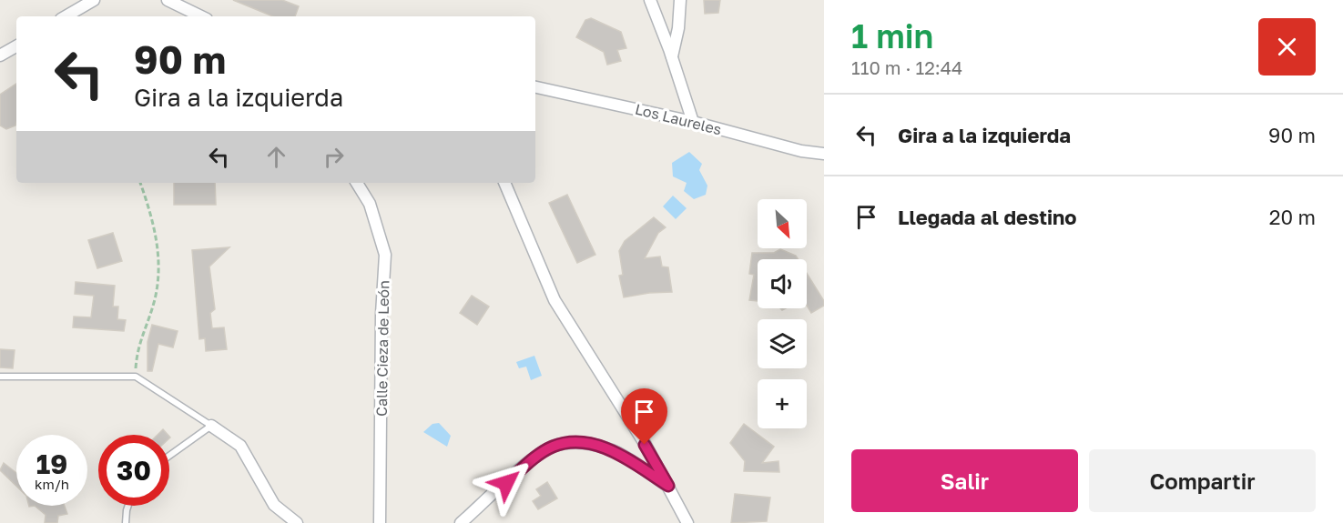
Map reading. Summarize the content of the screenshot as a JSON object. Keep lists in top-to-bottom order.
{
  "streets": {
    "street": ["Los Laureles", "Calle Cieza de León"]
  },
  "north": "bottom right",
  "page": {
    "heading": ["1 min", "110 m · 12:44"],
    "turn": ["90 m", "Gira a la izquierda"],
    "list": [
      {
        "name": "Gira a la izquierda",
        "value": "90 m"
      },
      {
        "name": "Llegada al destino",
        "value": "20 m"
      }
    ],
    "map_buttons": "+",
    "speed": "19 km/h",
    "limit": "30",
    "buttons": ["Salir", "Compartir"]
  }
}
